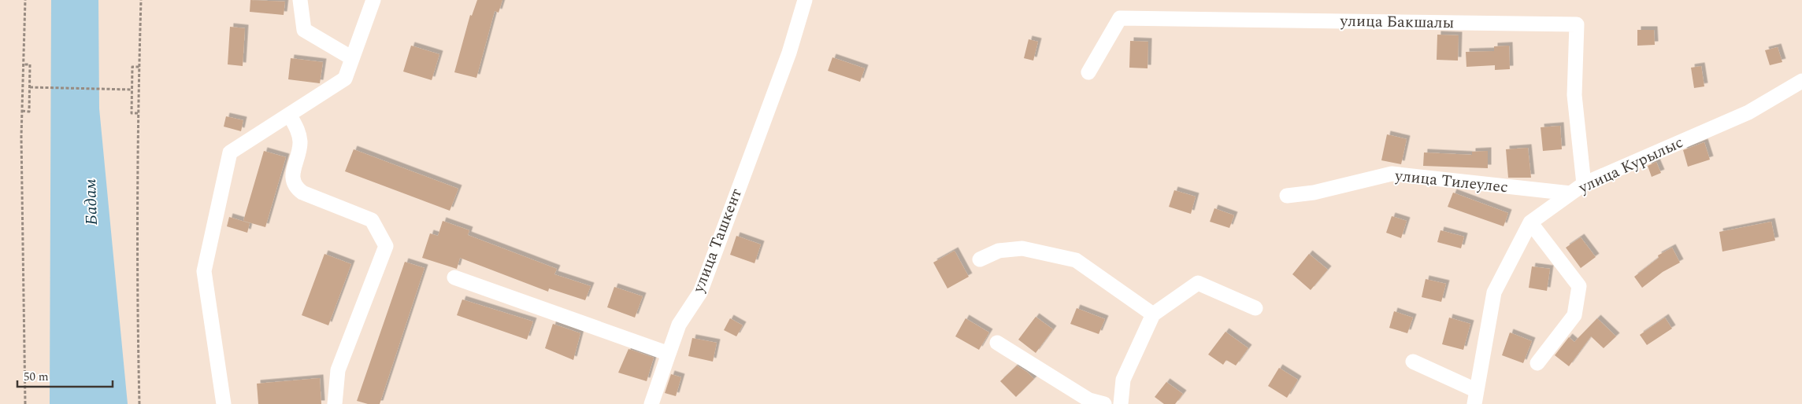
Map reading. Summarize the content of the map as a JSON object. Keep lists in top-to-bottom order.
{
  "streets": {
    "street": [
      "улица Бакшалы",
      "улица Курылыс",
      "улица Тилеулес",
      "улица Ташкент"
    ]
  },
  "crossings": [
    ["улица Бакшалы", "улица Курылыс"],
    ["улица Курылыс", "улица Тилеулес"]
  ],
  "water": ["Бадам"],
  "scale_bar": "50 m"
}
